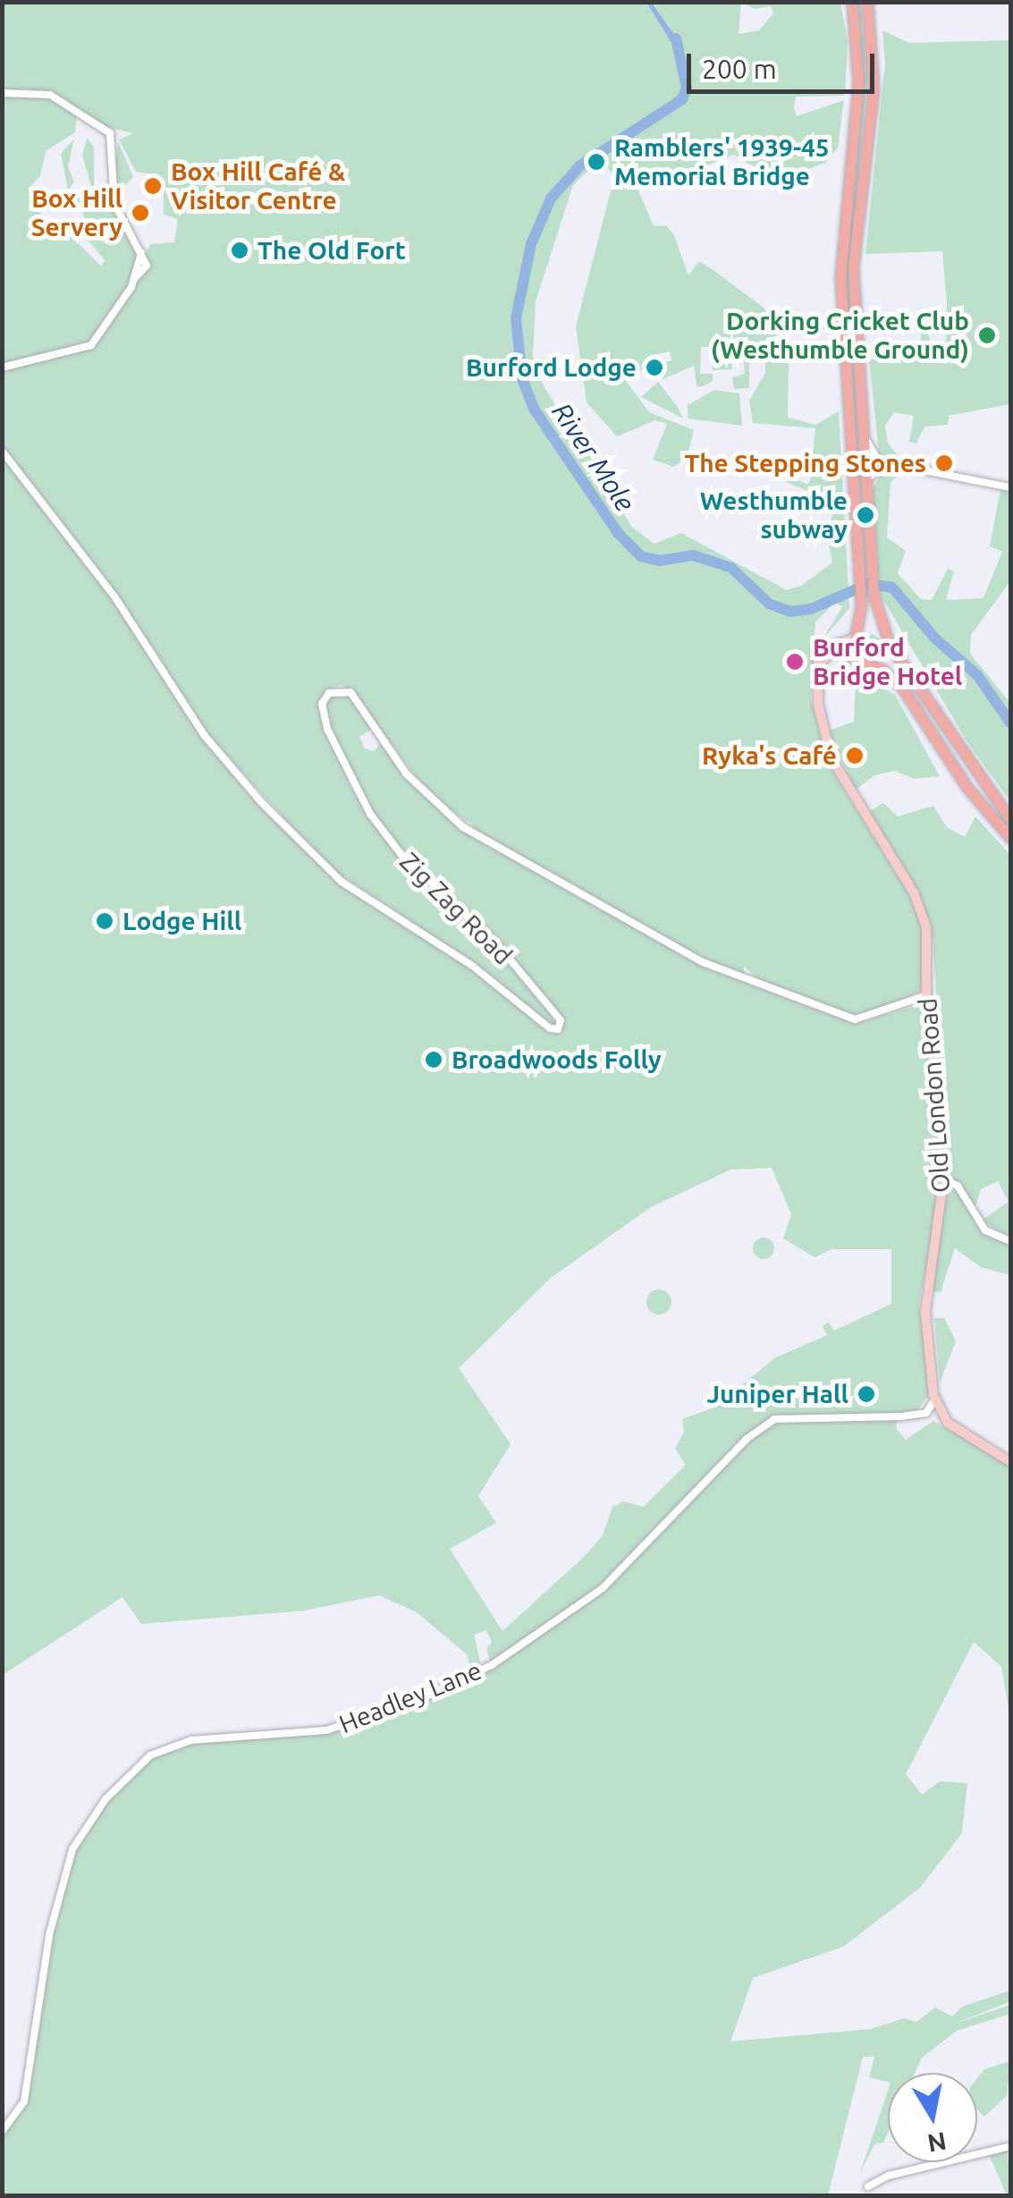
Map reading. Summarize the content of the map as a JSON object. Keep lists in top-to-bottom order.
{
  "streets": {
    "main road": ["Old London Road"],
    "street": ["Zig Zag Road", "Headley Lane"]
  },
  "crossings": [
    ["Zig Zag Road", "Old London Road"],
    ["Old London Road", "Headley Lane"]
  ],
  "water": ["River Mole"],
  "places": [
    "Ramblers' 1939-45 Memorial Bridge",
    "Box Hill Café & Visitor Centre",
    "Box Hill Servery",
    "The Old Fort",
    "Dorking Cricket Club (Westhumble Ground)",
    "Burford Lodge",
    "The Stepping Stones",
    "Westhumble subway",
    "Burford Bridge Hotel",
    "Ryka's Café",
    "Lodge Hill",
    "Broadwoods Folly",
    "Juniper Hall"
  ],
  "scale_bar": "200 m",
  "north": "bottom"
}
